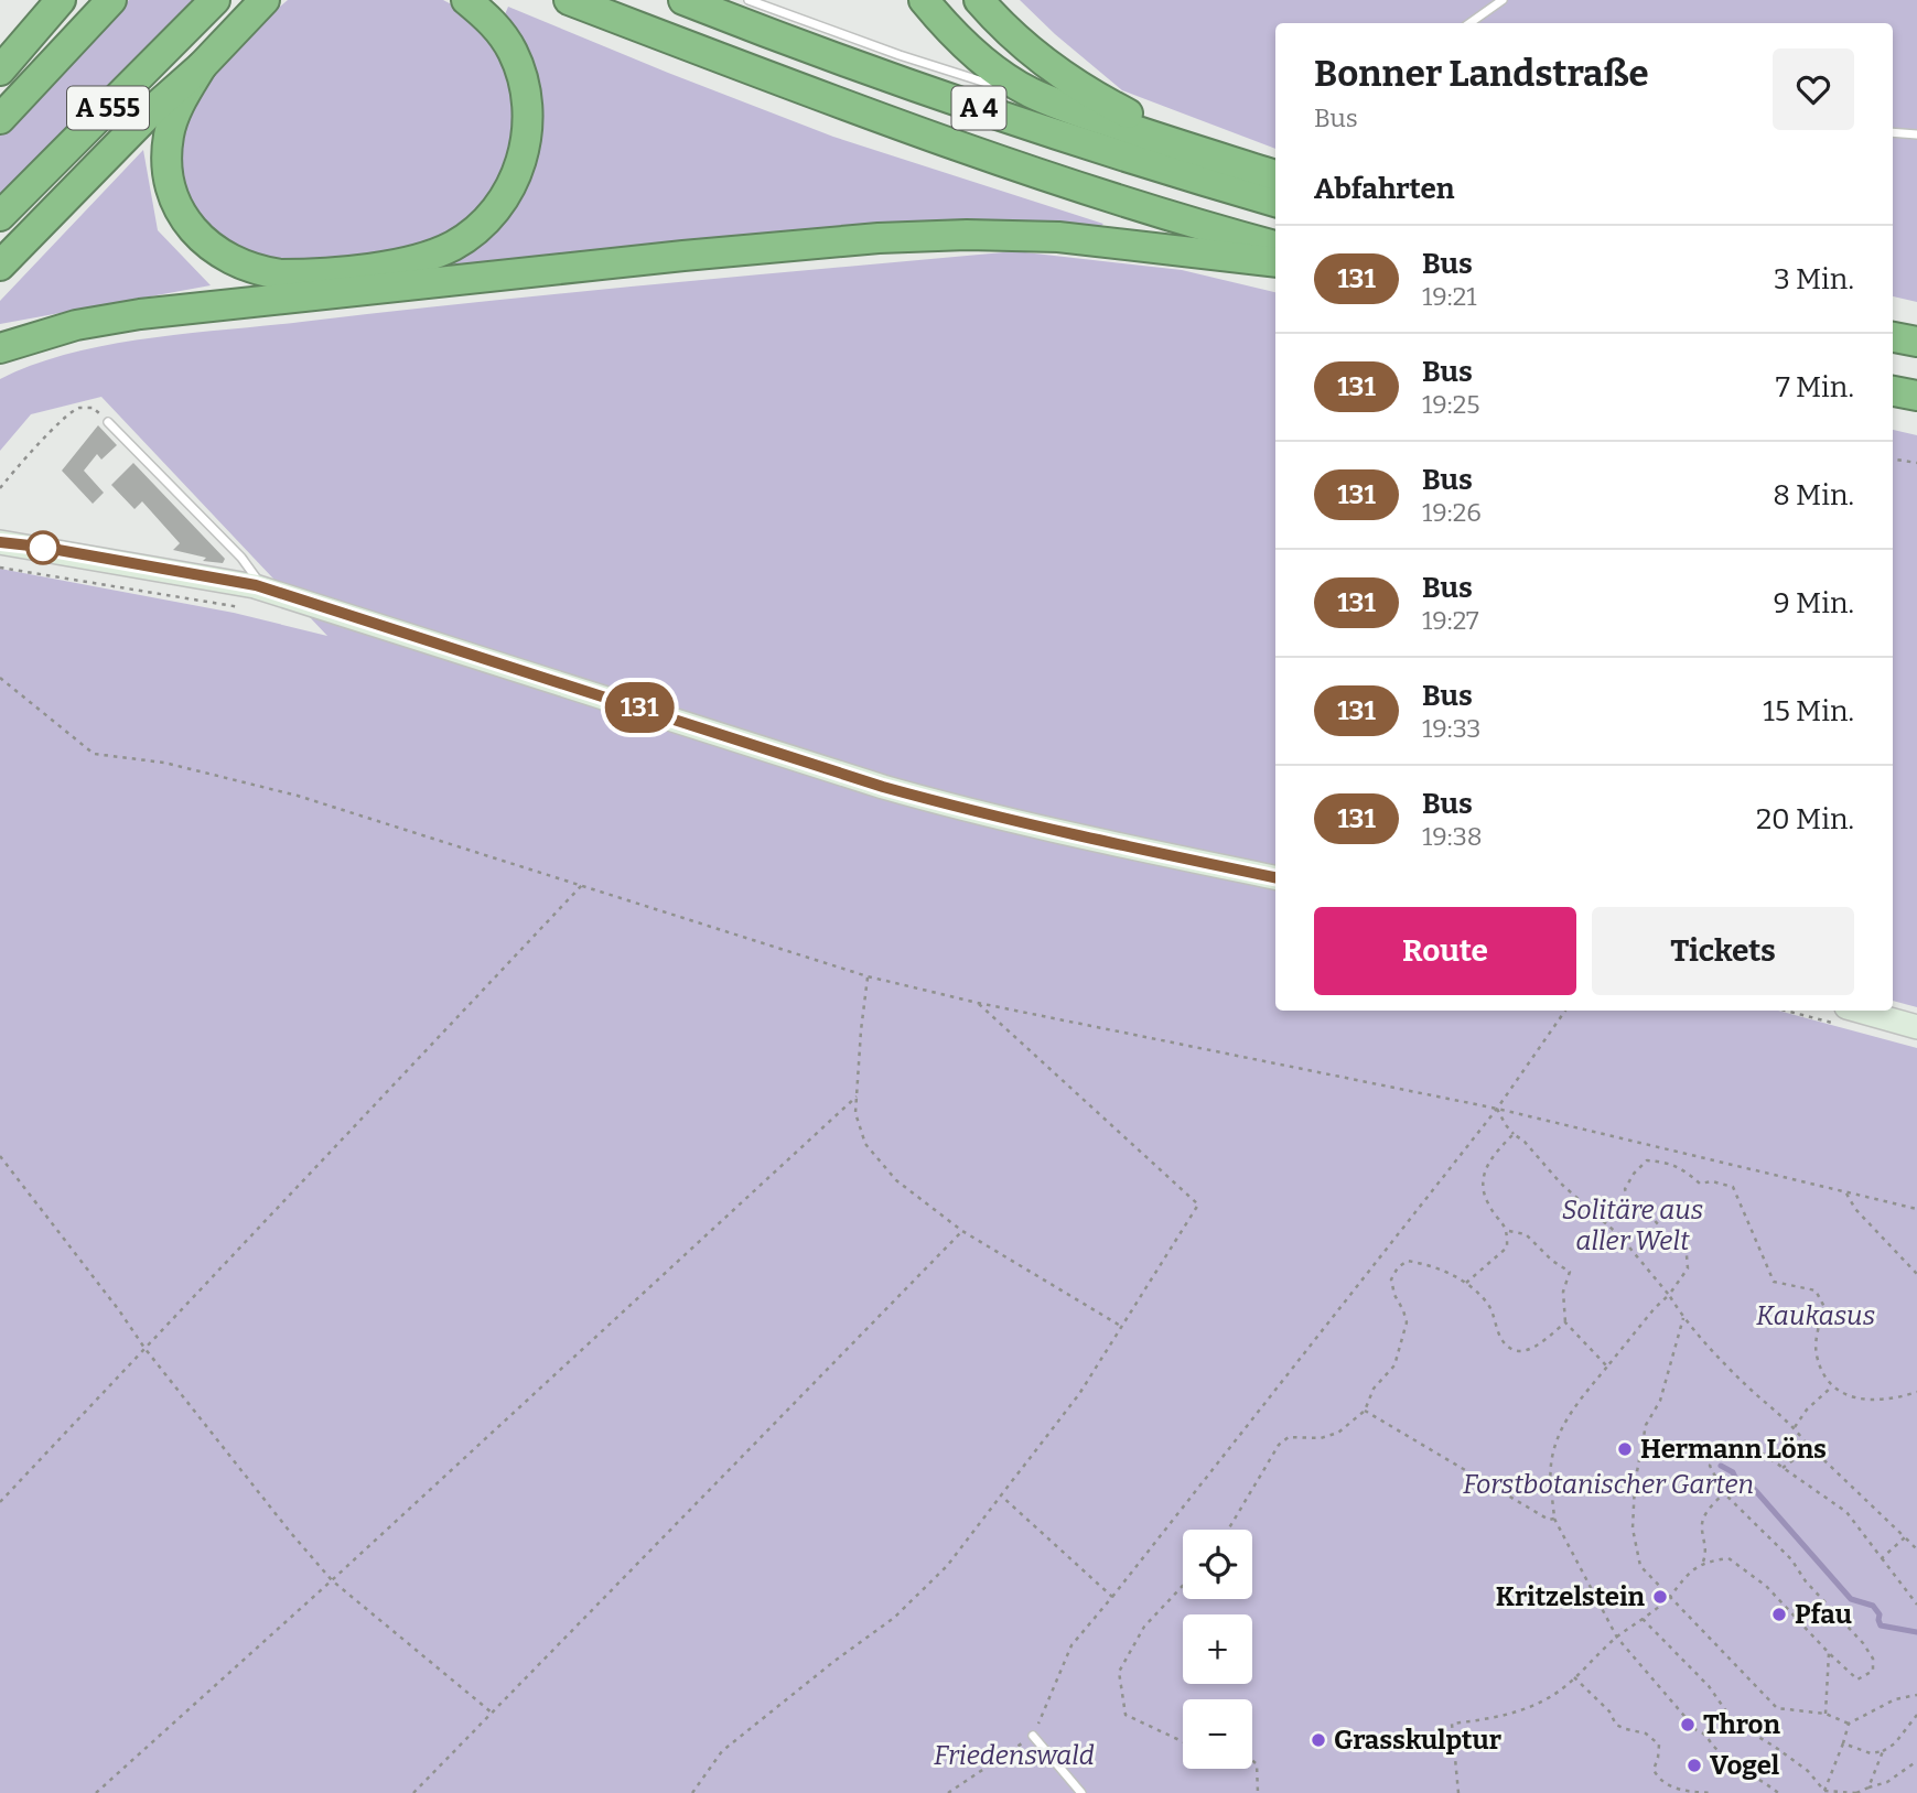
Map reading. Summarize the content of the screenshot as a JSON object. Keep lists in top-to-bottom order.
{
  "streets": {
    "highway": ["A 555", "A 4"]
  },
  "parks": [
    "Solitäre aus aller Welt",
    "Kaukasus",
    "Forstbotanischer Garten",
    "Friedenswald"
  ],
  "places": [
    "Hermann Löns",
    "Kritzelstein",
    "Pfau",
    "Thron",
    "Grasskulptur",
    "Vogel"
  ],
  "lines": ["bus line 131"],
  "page": {
    "on_map": "131",
    "heading": [
      ["Bonner Landstraße", "Bus"],
      "Abfahrten"
    ],
    "list": [
      {
        "mark": "131",
        "name": "Bus",
        "note": "19:21",
        "value": "3 Min."
      },
      {
        "mark": "131",
        "name": "Bus",
        "note": "19:25",
        "value": "7 Min."
      },
      {
        "mark": "131",
        "name": "Bus",
        "note": "19:26",
        "value": "8 Min."
      },
      {
        "mark": "131",
        "name": "Bus",
        "note": "19:27",
        "value": "9 Min."
      },
      {
        "mark": "131",
        "name": "Bus",
        "note": "19:33",
        "value": "15 Min."
      },
      {
        "mark": "131",
        "name": "Bus",
        "note": "19:38",
        "value": "20 Min."
      }
    ],
    "buttons": ["Route", "Tickets"],
    "map_buttons": ["+", "−"]
  }
}
